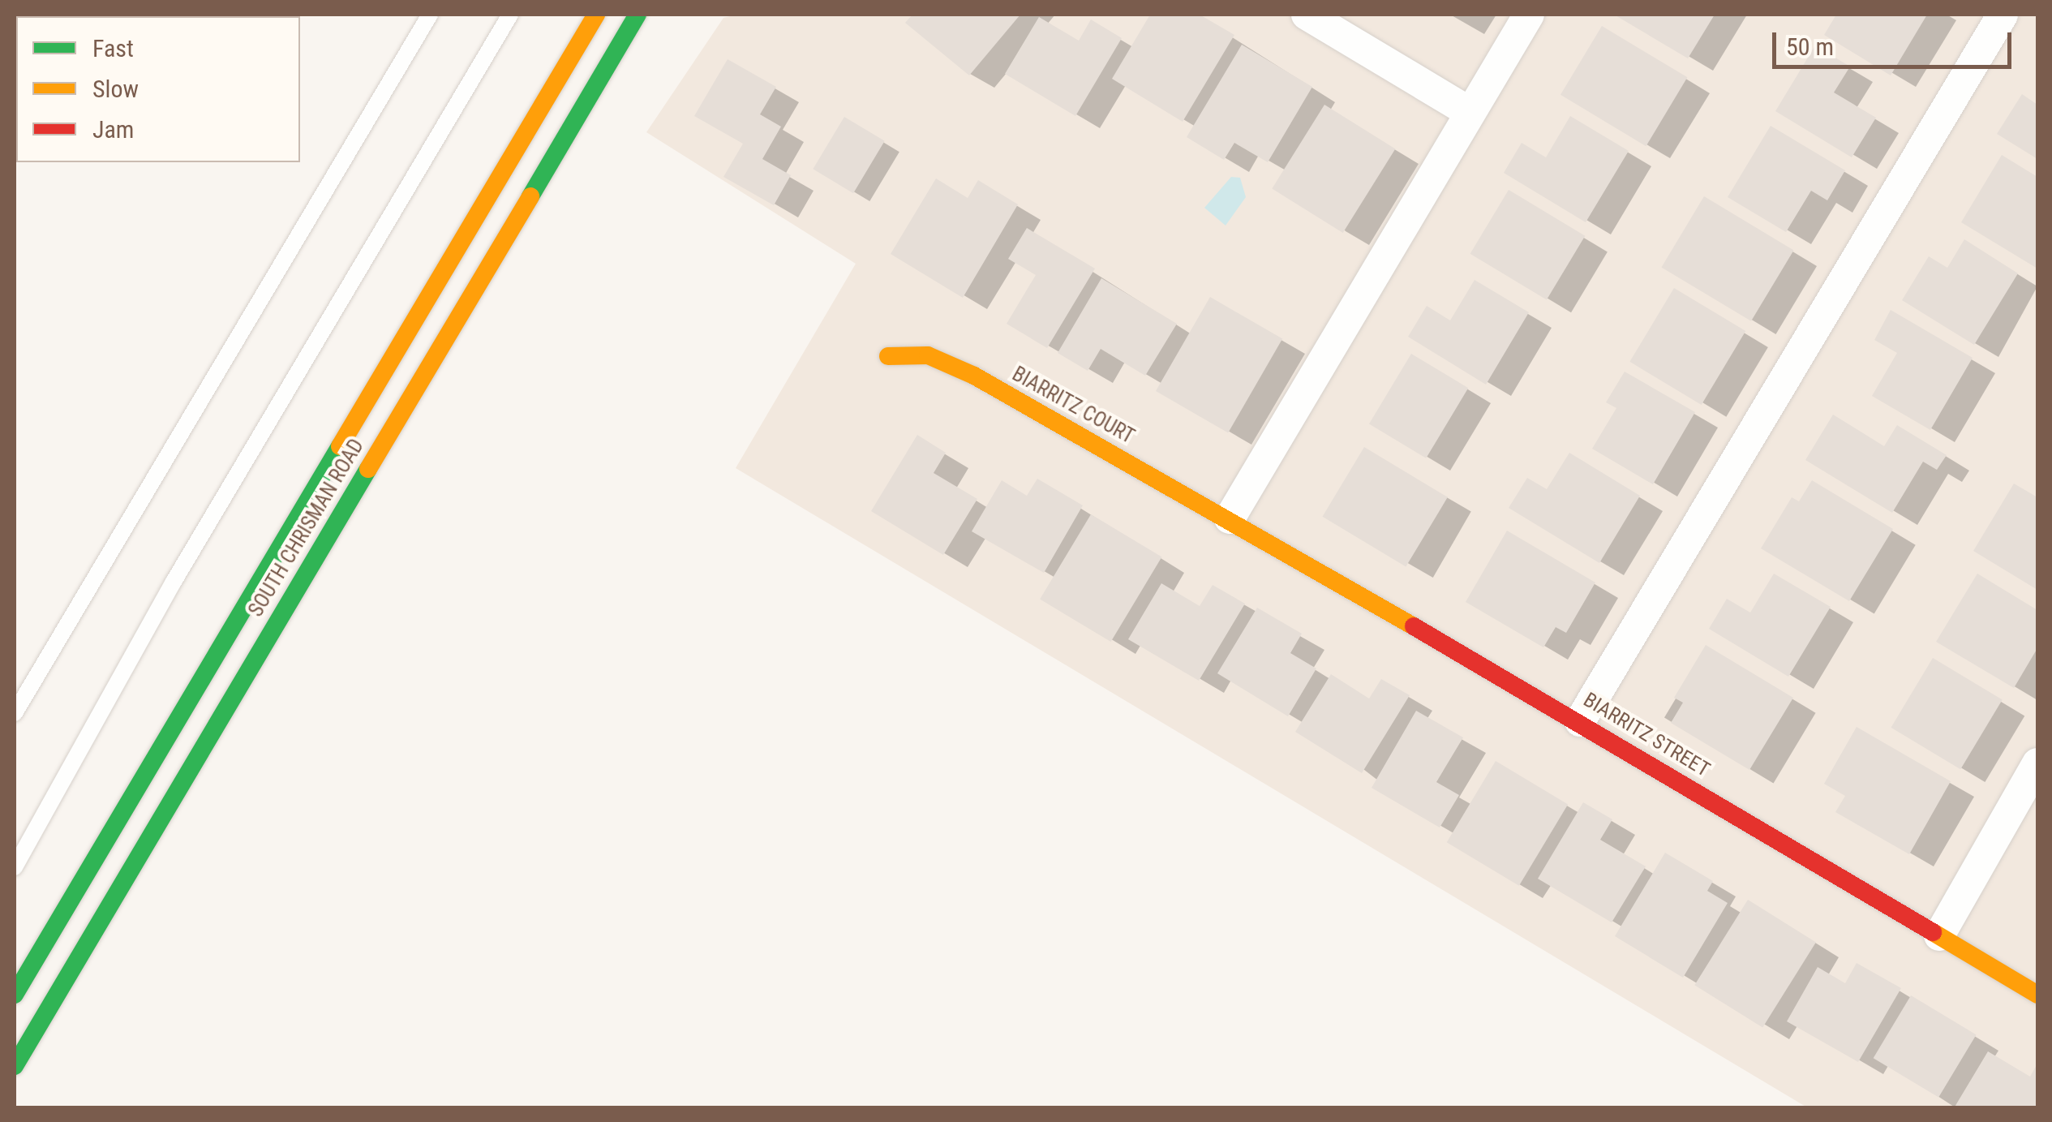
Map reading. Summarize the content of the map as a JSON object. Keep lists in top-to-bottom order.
{
  "streets": {
    "street": ["BIARRITZ COURT", "SOUTH CHRISMAN ROAD", "BIARRITZ STREET"]
  },
  "crossings": [
    ["BIARRITZ COURT", "BIARRITZ STREET"]
  ],
  "legend": ["Fast", "Slow", "Jam"],
  "scale_bar": "50 m"
}
